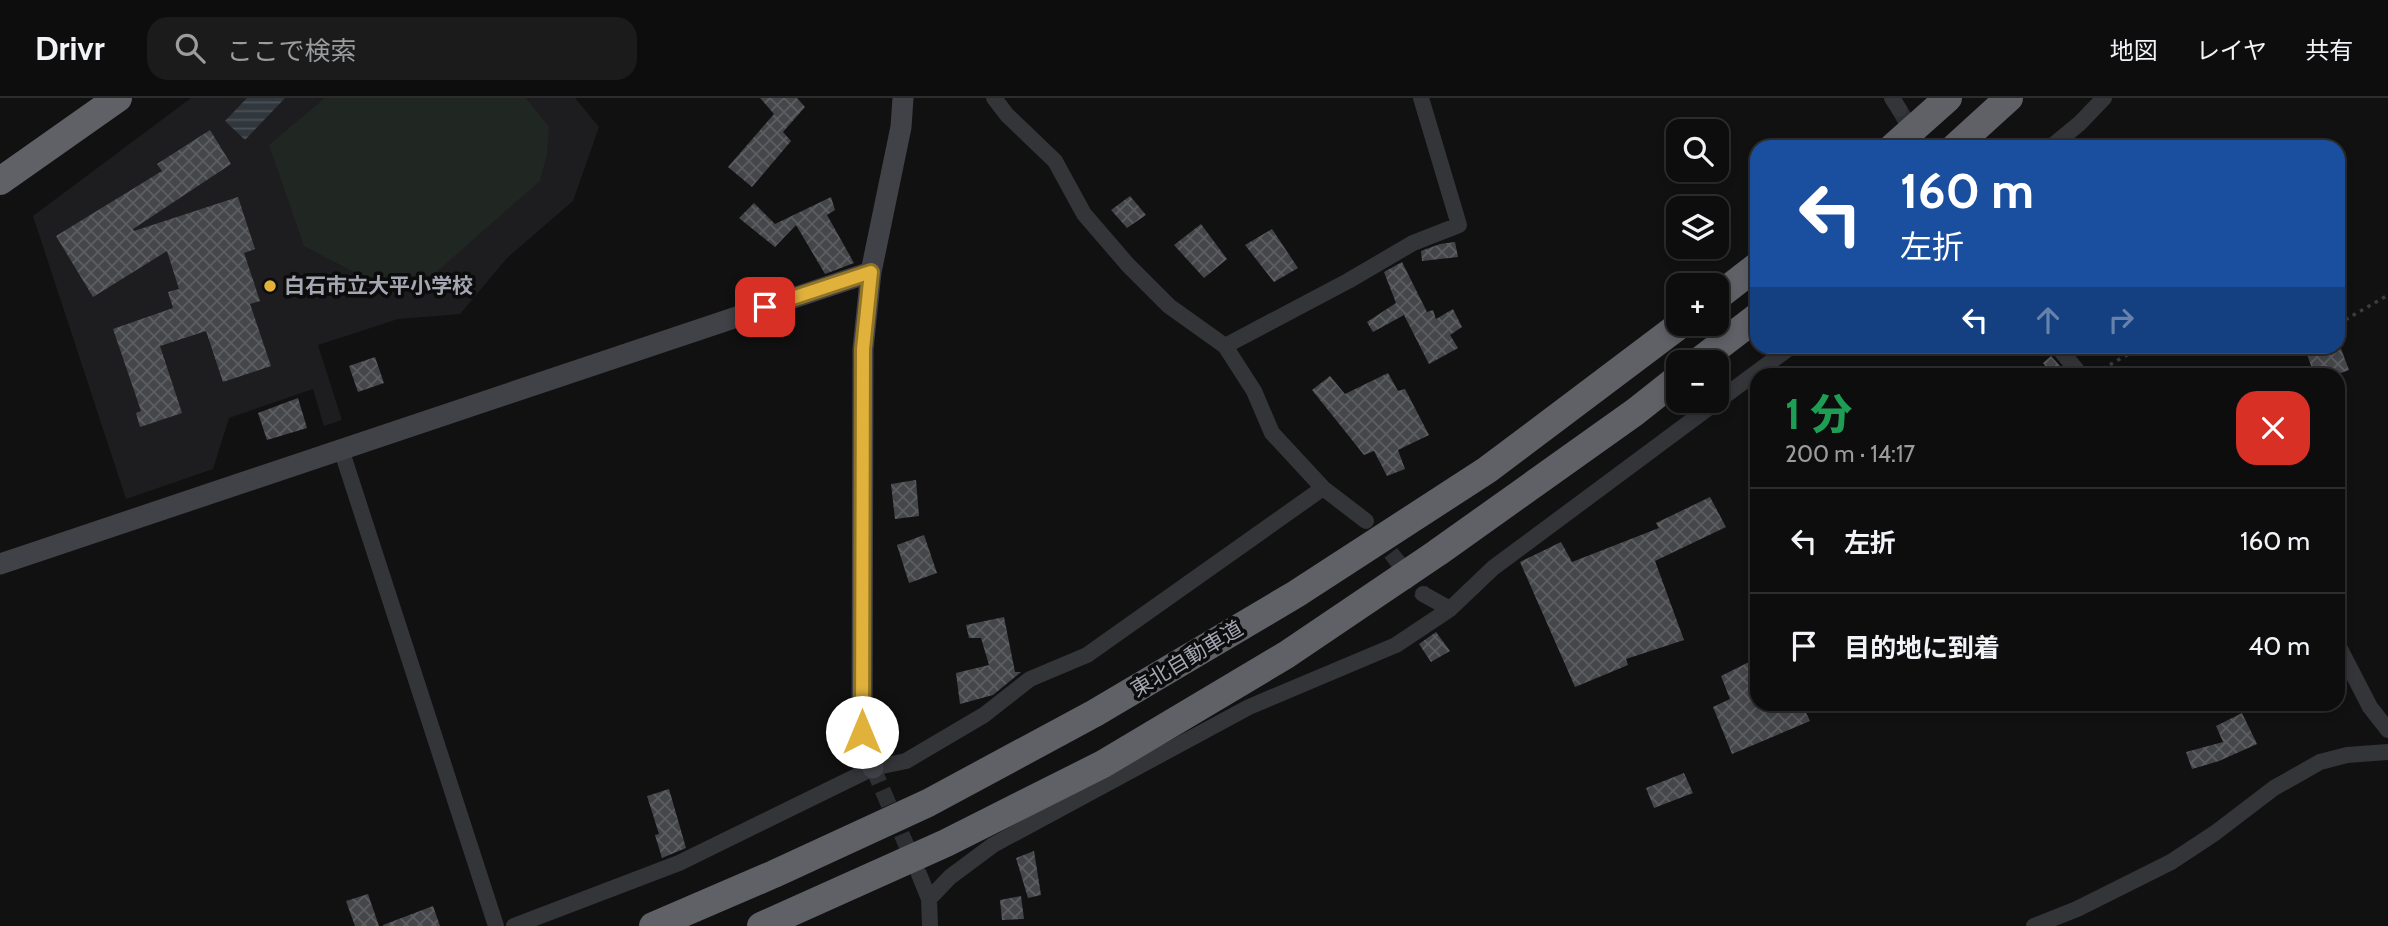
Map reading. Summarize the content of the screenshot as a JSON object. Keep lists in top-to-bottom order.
{
  "streets": {
    "highway": ["東北自動車道"]
  },
  "places": ["白石市立大平小学校"],
  "page": {
    "header": "Drivr",
    "search": "ここで検索",
    "nav": ["地図", "レイヤ", "共有"],
    "map_buttons": ["+", "−"],
    "turn": ["160 m", "左折"],
    "heading": ["1 分", "200 m · 14:17"],
    "list": [
      {
        "name": "左折",
        "value": "160 m"
      },
      {
        "name": "目的地に到着",
        "value": "40 m"
      }
    ]
  }
}
